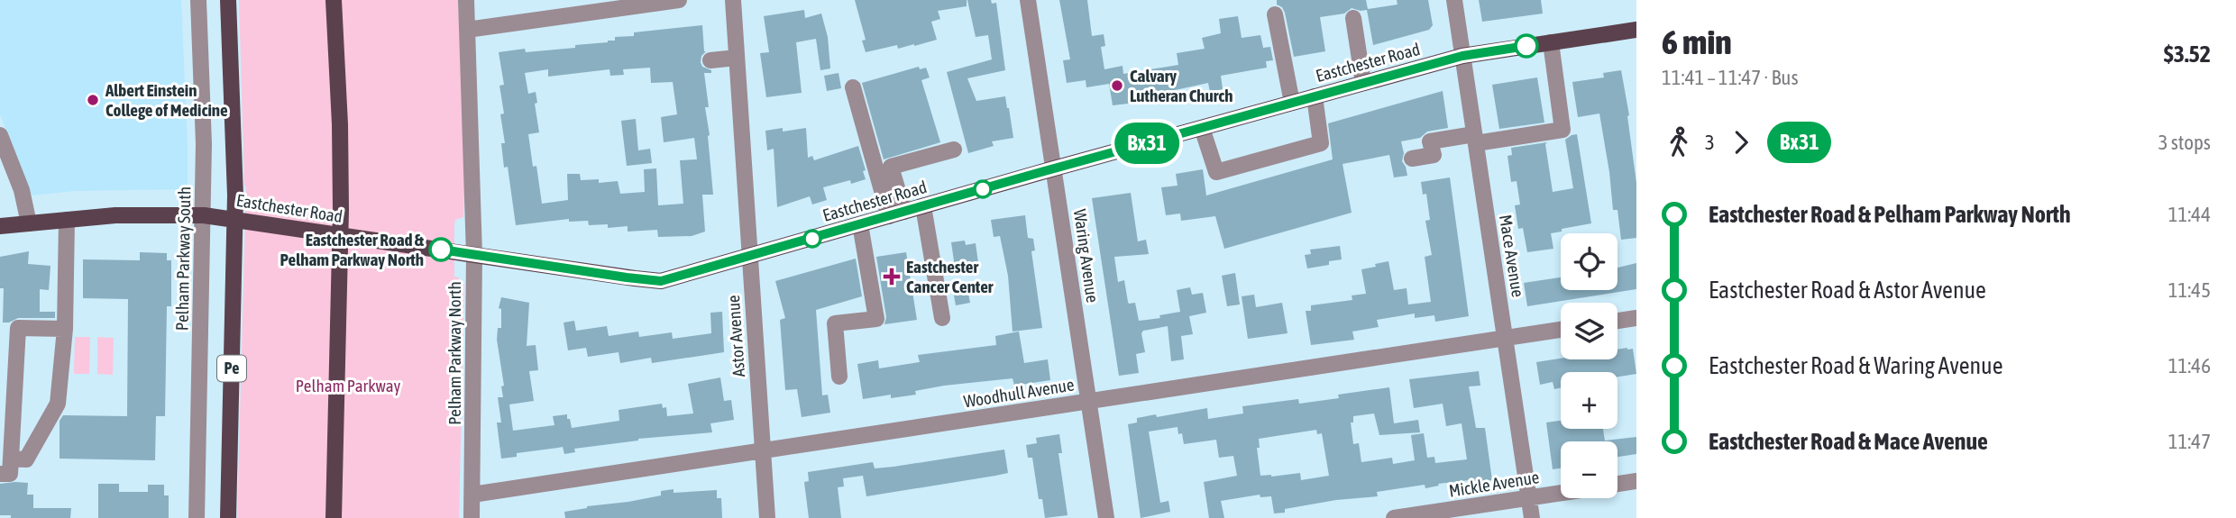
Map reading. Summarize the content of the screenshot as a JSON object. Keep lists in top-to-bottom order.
{
  "streets": {
    "main road": ["Eastchester Road", "Pe"],
    "street": [
      "Waring Avenue",
      "Mace Avenue",
      "Pelham Parkway South",
      "Astor Avenue",
      "Pelham Parkway North",
      "Woodhull Avenue",
      "Mickle Avenue"
    ]
  },
  "crossings": [
    ["Eastchester Road", "Waring Avenue"],
    ["Eastchester Road", "Mace Avenue"],
    ["Eastchester Road", "Pelham Parkway South"],
    ["Eastchester Road", "Astor Avenue"],
    ["Eastchester Road", "Pelham Parkway North"],
    ["Eastchester Road", "Pe"],
    ["Waring Avenue", "Woodhull Avenue"],
    ["Mace Avenue", "Woodhull Avenue"],
    ["Mace Avenue", "Mickle Avenue"],
    ["Astor Avenue", "Woodhull Avenue"],
    ["Pelham Parkway North", "Woodhull Avenue"]
  ],
  "parks": ["Pelham Parkway"],
  "places": {
    "other": ["Calvary Lutheran Church", "Albert Einstein College of Medicine", "Eastchester Road & Pelham Parkway North"],
    "health": ["Eastchester Cancer Center"]
  },
  "lines": ["bus line Bx31"],
  "page": {
    "on_map": "Bx31",
    "heading": ["6 min", "11:41 – 11:47 · Bus", "$3.52"],
    "legs": ["3", "Bx31", "3 stops"],
    "list": [
      {
        "name": "Eastchester Road & Pelham Parkway North",
        "value": "11:44"
      },
      {
        "name": "Eastchester Road & Astor Avenue",
        "value": "11:45"
      },
      {
        "name": "Eastchester Road & Waring Avenue",
        "value": "11:46"
      },
      {
        "name": "Eastchester Road & Mace Avenue",
        "value": "11:47"
      }
    ],
    "map_buttons": ["+", "−"]
  }
}
